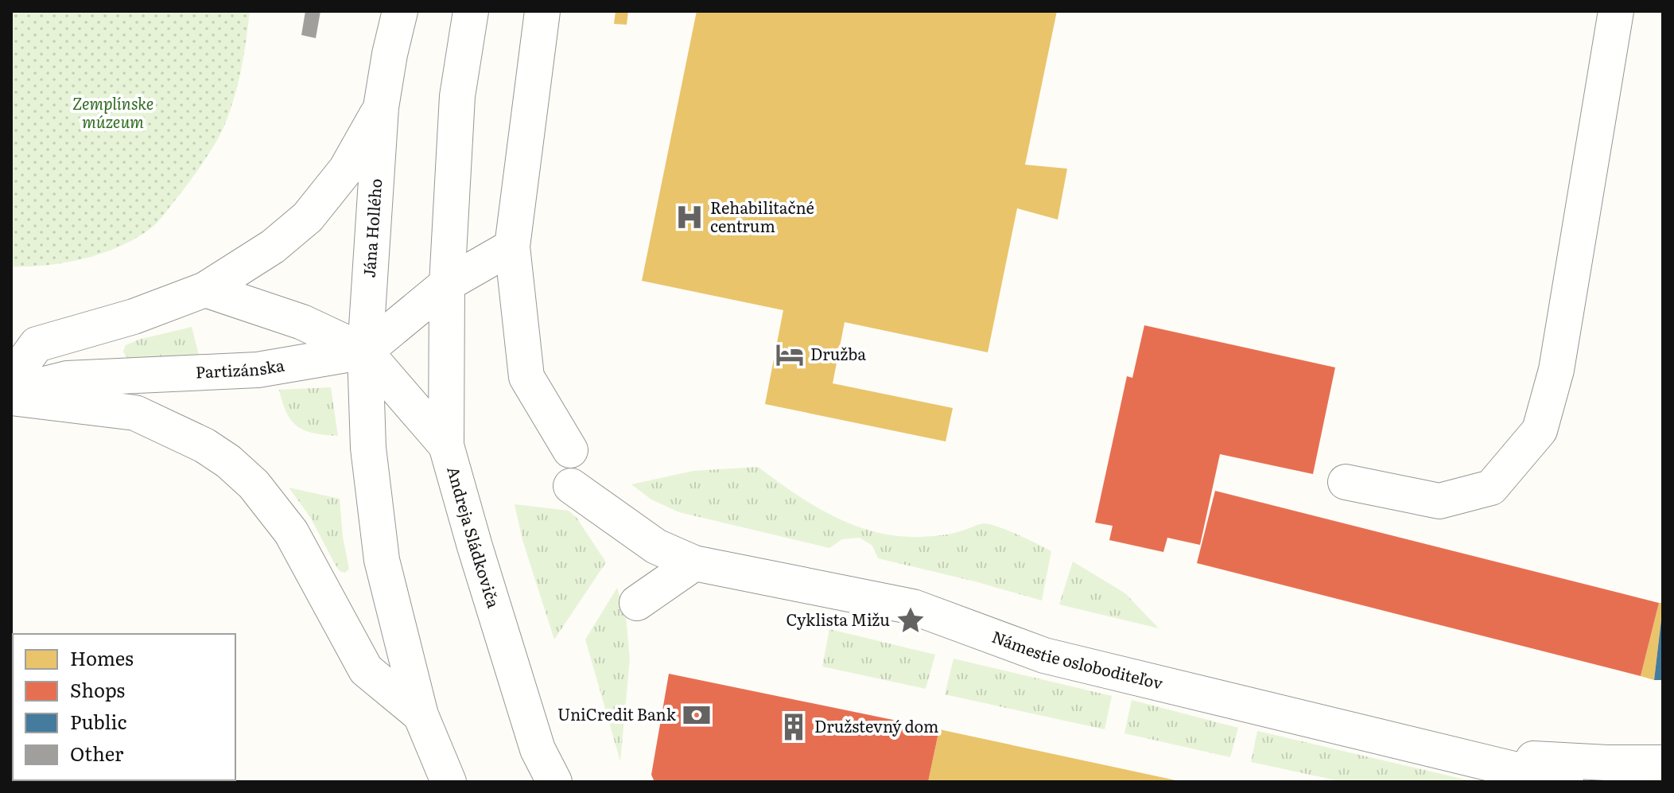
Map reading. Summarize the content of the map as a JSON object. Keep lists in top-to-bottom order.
{
  "streets": {
    "street": [
      "Jána Hollého",
      "Partizánska",
      "Andreja Sládkoviča",
      "Námestie osloboditeľov"
    ]
  },
  "crossings": [
    ["Jána Hollého", "Partizánska"],
    ["Partizánska", "Andreja Sládkoviča"]
  ],
  "parks": ["Zemplínske múzeum"],
  "places": {
    "hospital": ["Rehabilitačné centrum"],
    "hotel": ["Družba"],
    "place": ["Cyklista Mižu"],
    "bank": ["UniCredit Bank"],
    "building": ["Družstevný dom"]
  },
  "legend": [
    "Homes",
    "Shops",
    "Public",
    "Other"
  ]
}
